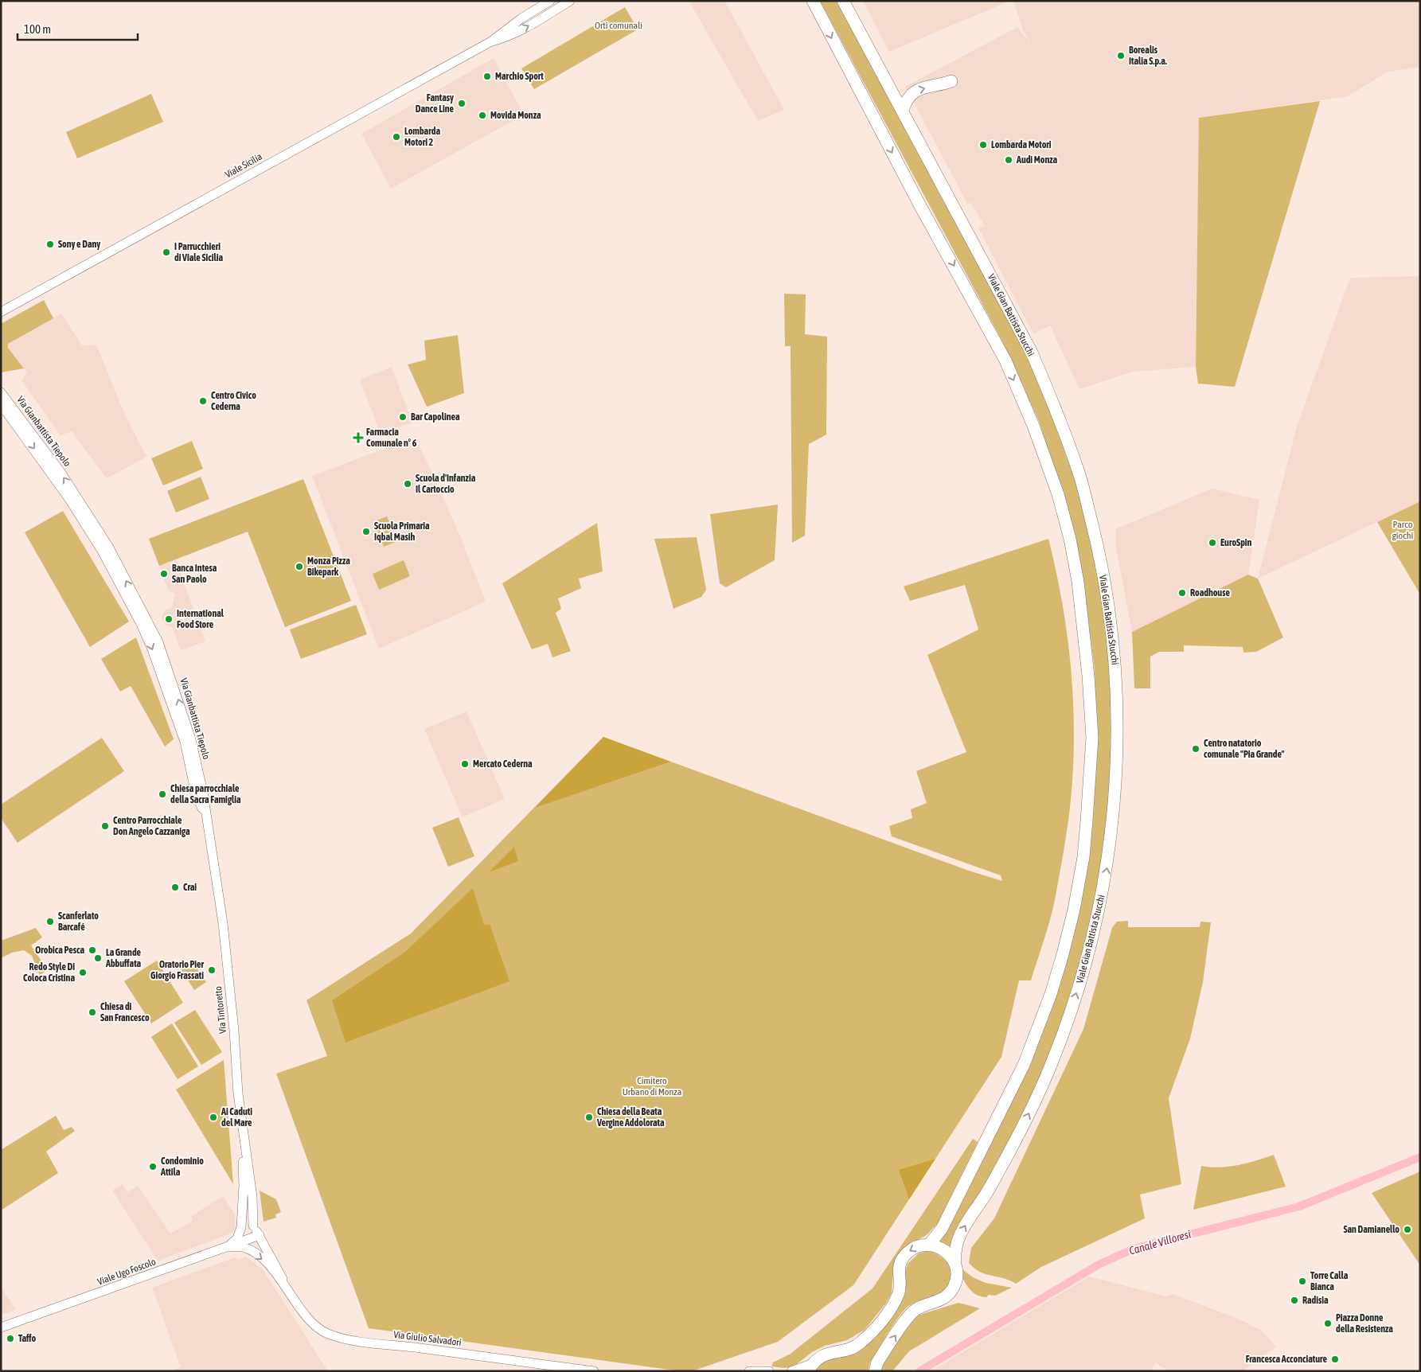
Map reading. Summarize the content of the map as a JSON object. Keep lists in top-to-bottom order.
{
  "streets": {
    "main road": ["Viale Gian Battista Stucchi"],
    "street": [
      "Viale Sicilia",
      "Via Gianbattista Tiepolo",
      "Via Tintoretto",
      "Viale Ugo Foscolo",
      "Via Giulio Salvadori"
    ]
  },
  "crossings": [
    ["Via Gianbattista Tiepolo", "Via Tintoretto"],
    ["Via Tintoretto", "Viale Ugo Foscolo"],
    ["Via Tintoretto", "Via Giulio Salvadori"],
    ["Viale Ugo Foscolo", "Via Giulio Salvadori"]
  ],
  "water": ["Canale Villoresi"],
  "parks": ["Orti comunali", "Parco giochi", "Cimitero Urbano di Monza"],
  "places": {
    "other": [
      "Borealis Italia S.p.a.",
      "Marchio Sport",
      "Fantasy Dance Line",
      "Movida Monza",
      "Lombarda Motori 2",
      "Lombarda Motori",
      "Audi Monza",
      "Sony e Dany",
      "I Parrucchieri di Viale Sicilia",
      "Centro Civico Cederna",
      "Bar Capolinea",
      "Scuola d'Infanzia Il Cartoccio",
      "Scuola Primaria Iqbal Masih",
      "EuroSpin",
      "Monza Pizza Bikepark",
      "Banca Intesa San Paolo",
      "Roadhouse",
      "International Food Store",
      "Centro natatorio comunale \"Pia Grande\"",
      "Mercato Cederna",
      "Chiesa parrocchiale della Sacra Famiglia",
      "Centro Parrocchiale Don Angelo Cazzaniga",
      "Crai",
      "Scanferlato Barcafé",
      "Orobica Pesca",
      "La Grande Abbuffata",
      "Oratorio Pier Giorgio Frassati",
      "Redo Style Di Coloca Cristina",
      "Chiesa di San Francesco",
      "Ai Caduti del Mare",
      "Chiesa della Beata Vergine Addolorata",
      "Condominio Attila",
      "San Damianello",
      "Torre Calla Bianca",
      "Radisia",
      "Piazza Donne della Resistenza",
      "Taffo",
      "Francesca Acconciature"
    ],
    "health": ["Farmacia Comunale n° 6"]
  },
  "scale_bar": "100 m"
}
